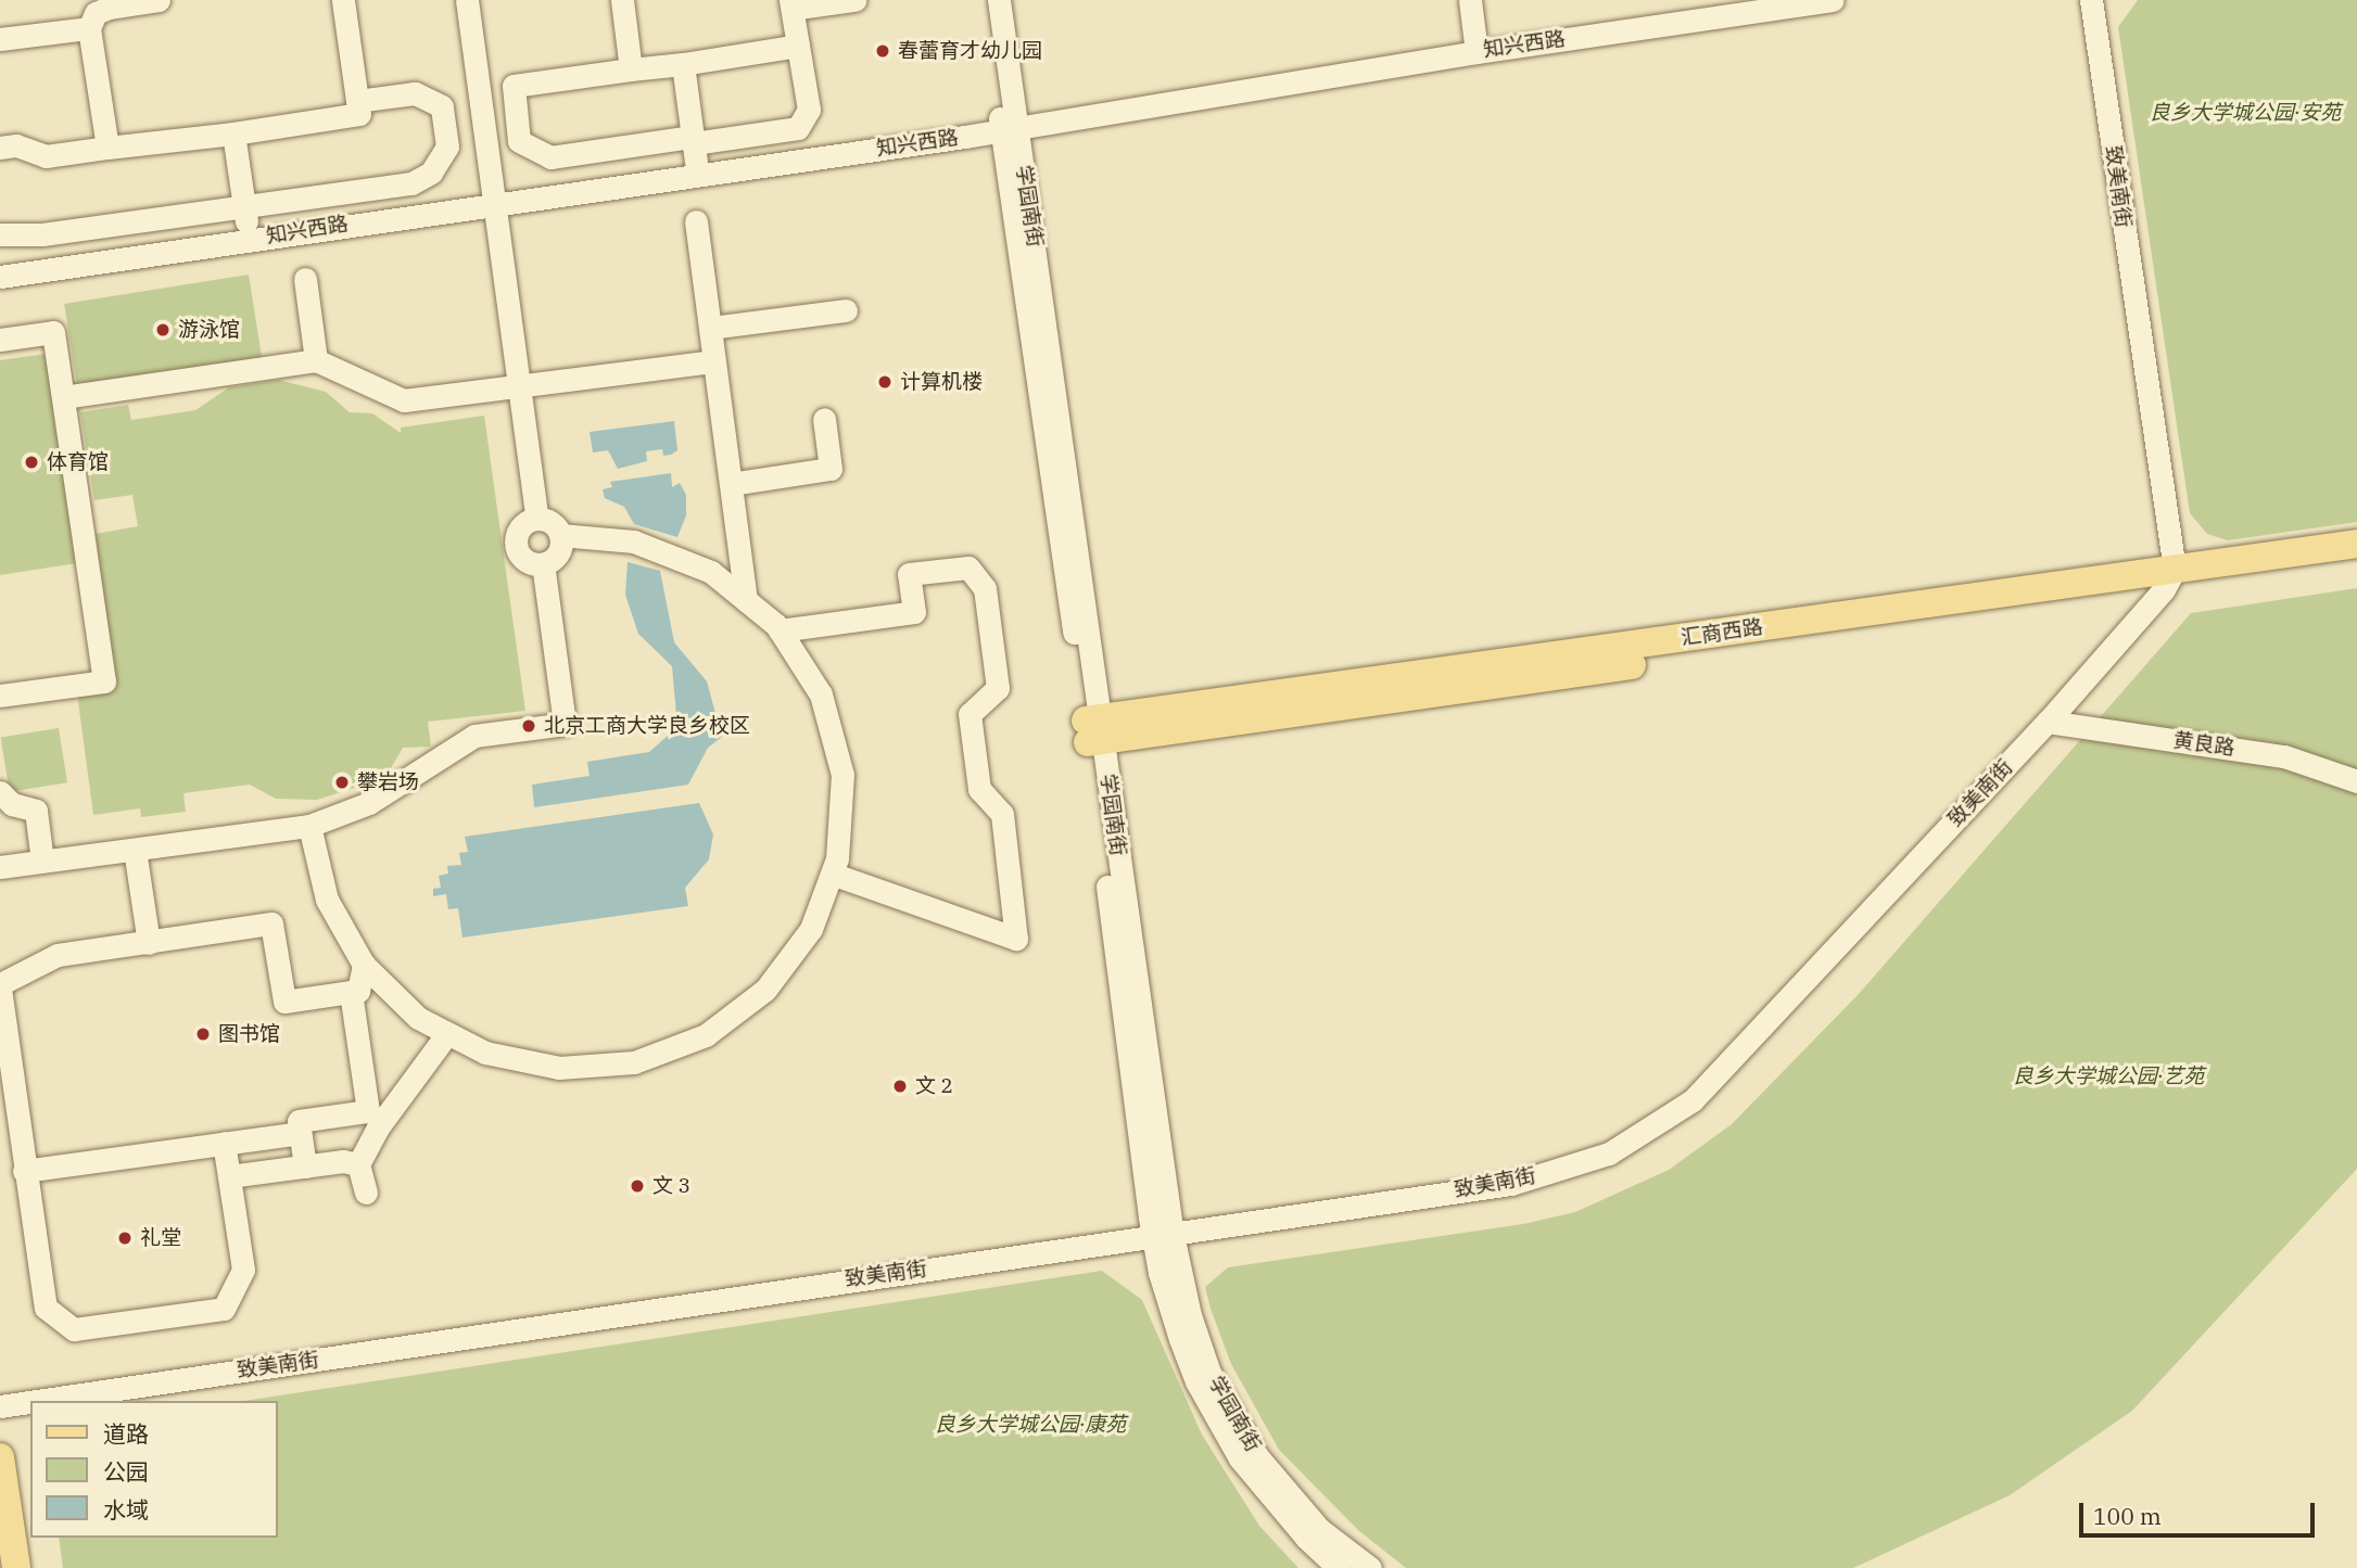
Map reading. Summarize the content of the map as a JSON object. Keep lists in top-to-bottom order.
{
  "streets": {
    "main road": ["汇商西路"],
    "street": [
      "知兴西路",
      "致美南街",
      "学园南街",
      "黄良路"
    ]
  },
  "crossings": [
    ["知兴西路", "学园南街"],
    ["致美南街", "学园南街"],
    ["致美南街", "汇商西路"],
    ["致美南街", "黄良路"],
    ["学园南街", "汇商西路"]
  ],
  "parks": ["良乡大学城公园·安苑", "良乡大学城公园·艺苑", "良乡大学城公园·康苑"],
  "places": [
    "春蕾育才幼儿园",
    "游泳馆",
    "计算机楼",
    "体育馆",
    "北京工商大学良乡校区",
    "攀岩场",
    "图书馆",
    "文 2",
    "文 3",
    "礼堂"
  ],
  "legend": ["道路", "公园", "水域"],
  "scale_bar": "100 m"
}
